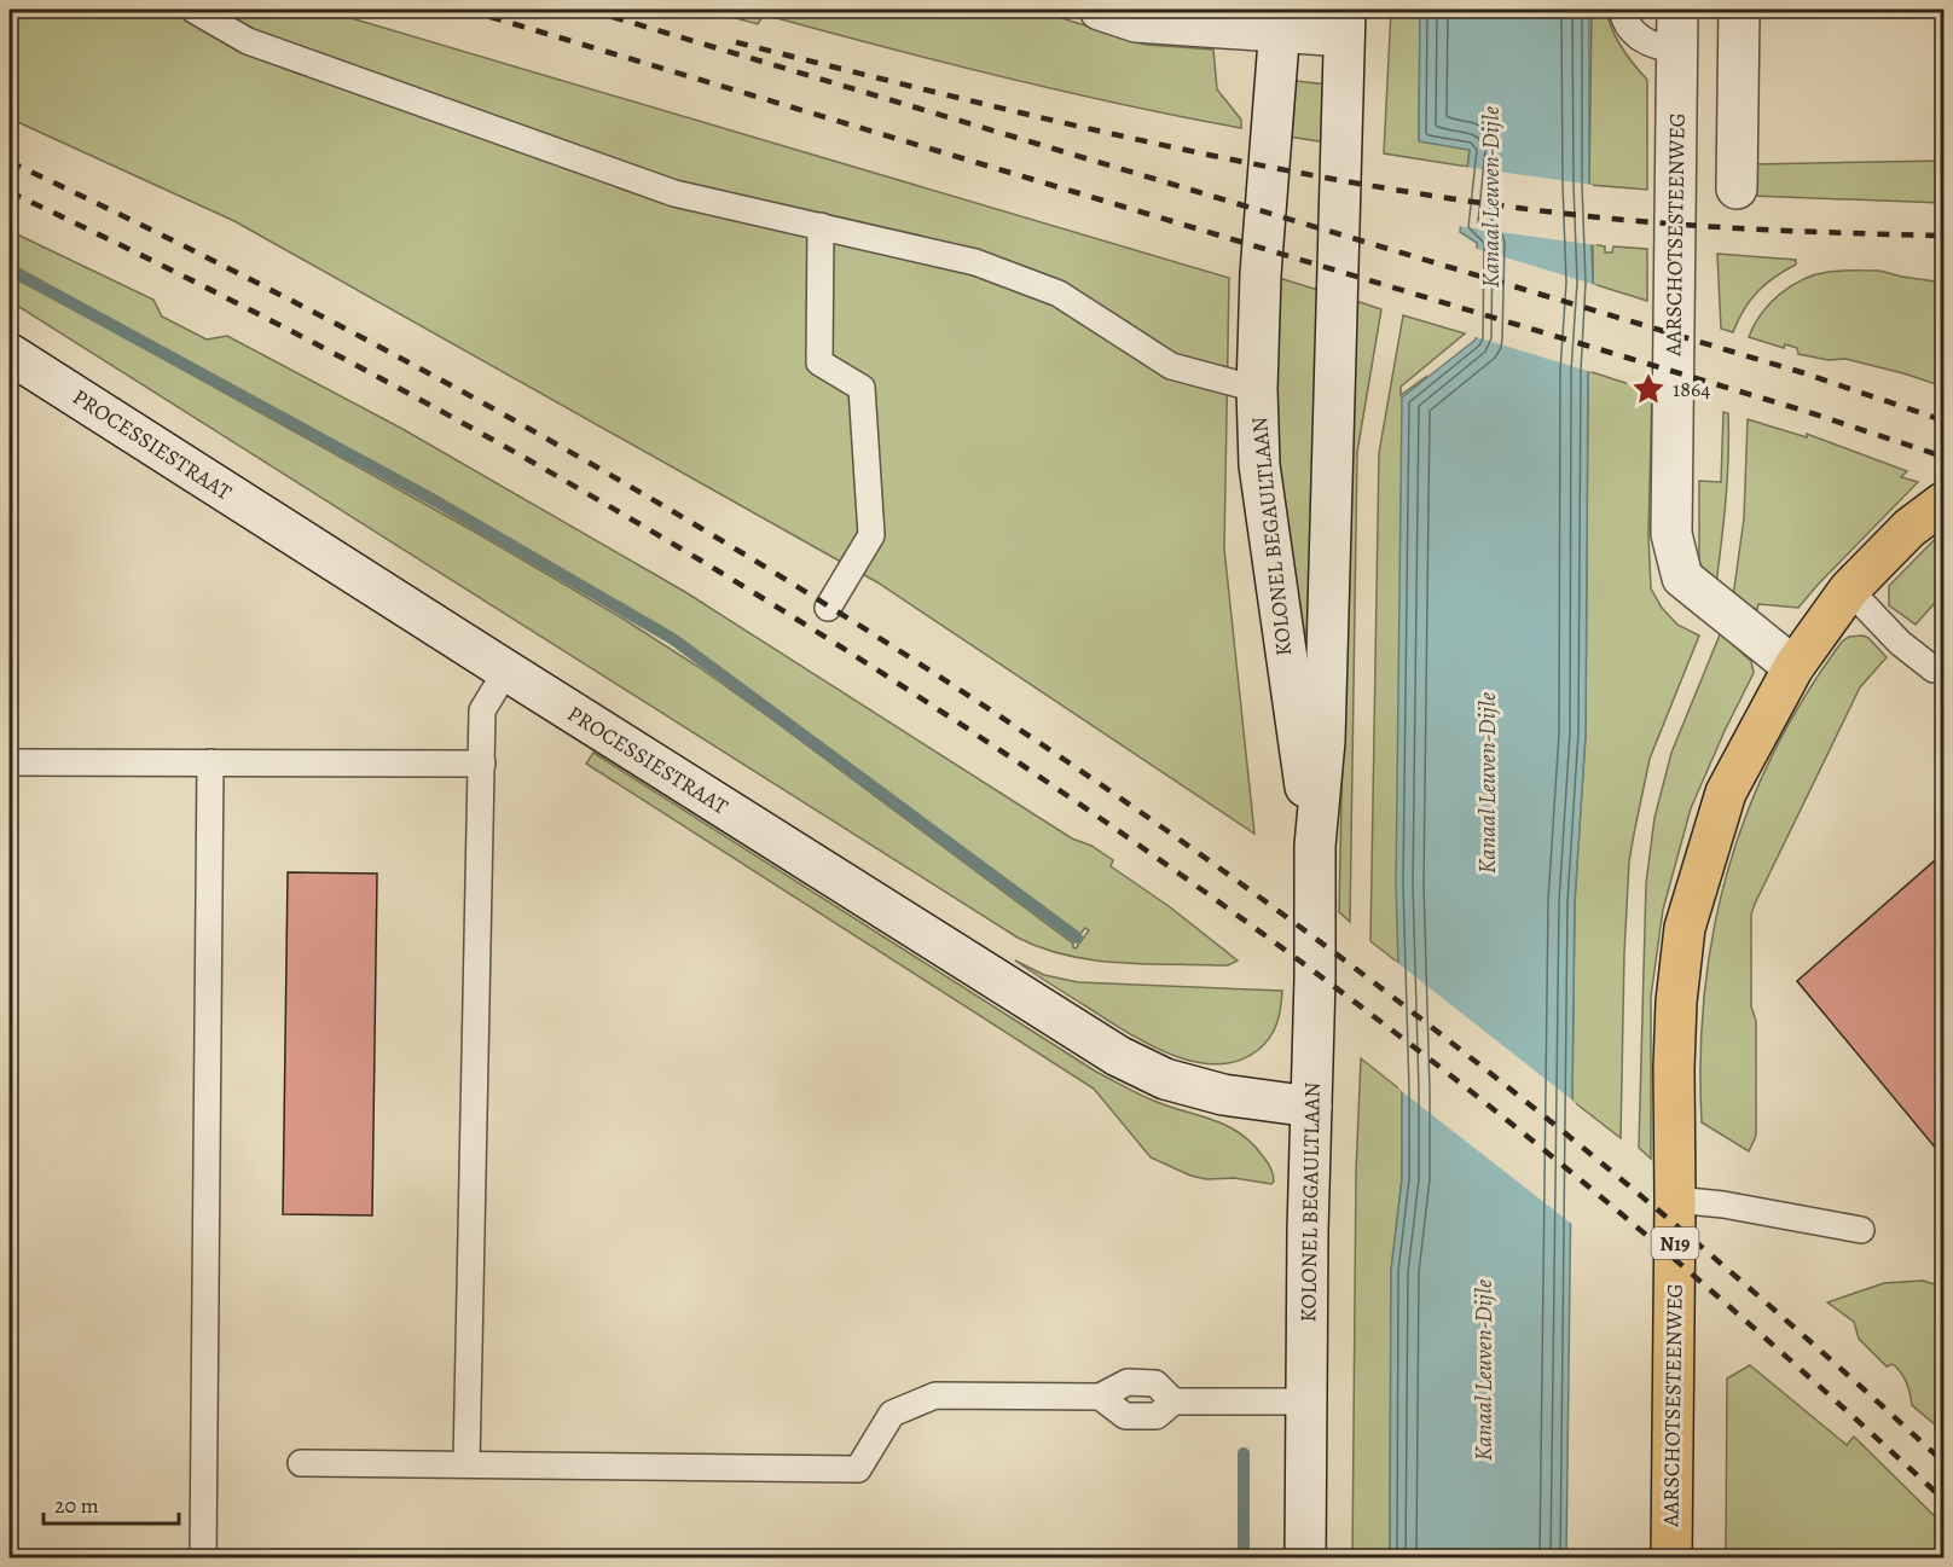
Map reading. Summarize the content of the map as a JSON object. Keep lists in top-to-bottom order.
{
  "streets": {
    "main road": ["AARSCHOTSESTEENWEG", "N19"],
    "street": ["PROCESSIESTRAAT", "KOLONEL BEGAULTLAAN"]
  },
  "crossings": [
    ["PROCESSIESTRAAT", "KOLONEL BEGAULTLAAN"]
  ],
  "water": ["Kanaal Leuven-Dijle"],
  "places": {
    "place": ["1864"]
  },
  "scale_bar": "20 m"
}
